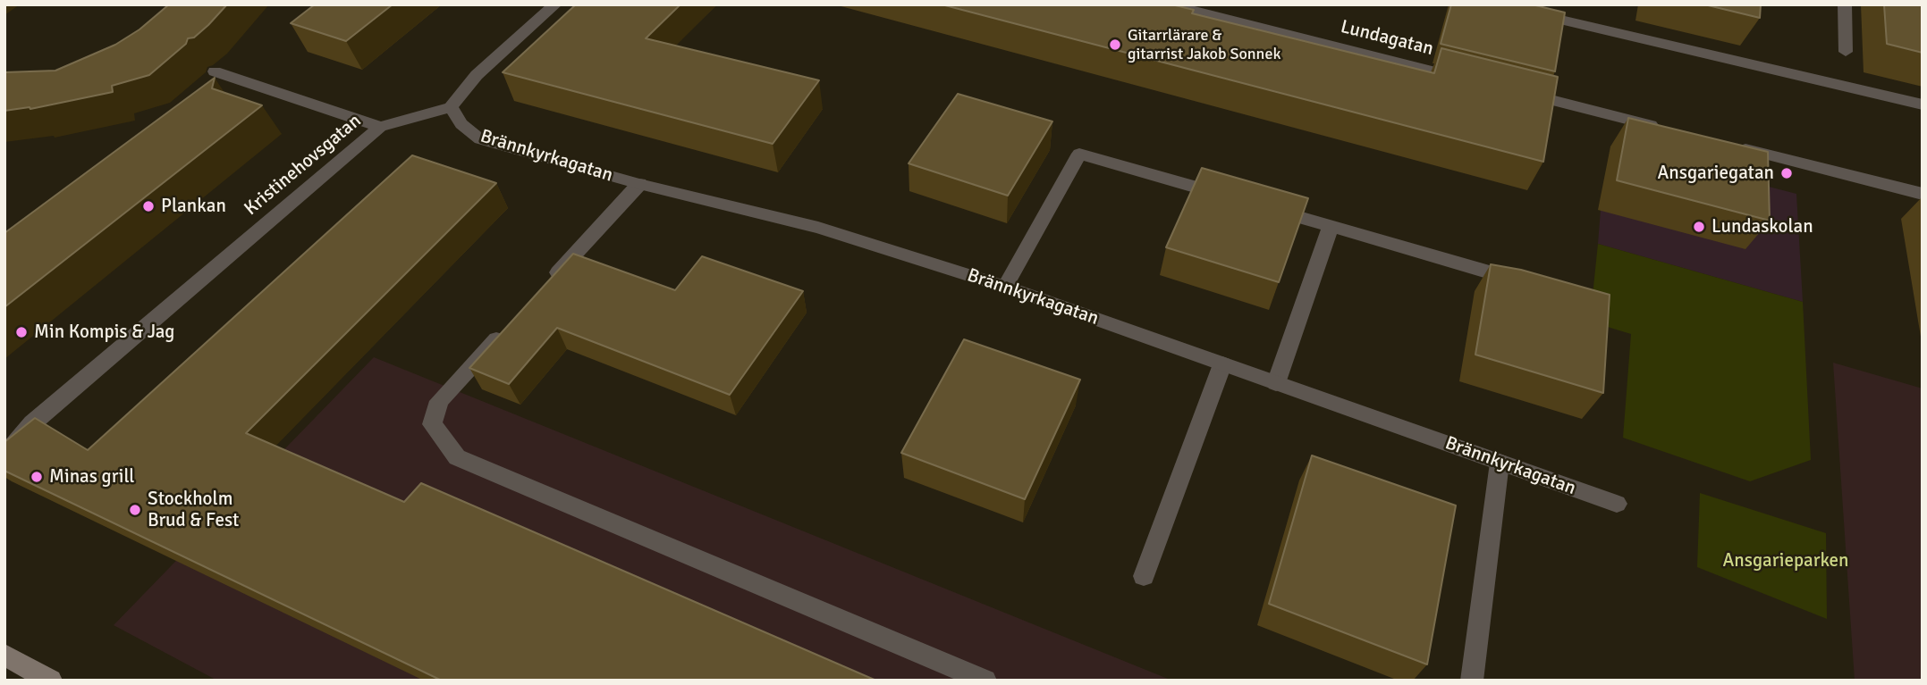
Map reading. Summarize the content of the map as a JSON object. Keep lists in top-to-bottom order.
{
  "streets": {
    "street": ["Lundagatan", "Brännkyrkagatan", "Kristinehovsgatan"]
  },
  "crossings": [
    ["Brännkyrkagatan", "Kristinehovsgatan"]
  ],
  "parks": ["Ansgarieparken"],
  "places": [
    "Gitarrlärare & gitarrist Jakob Sonnek",
    "Ansgariegatan",
    "Plankan",
    "Lundaskolan",
    "Min Kompis & Jag",
    "Minas grill",
    "Stockholm Brud & Fest"
  ]
}
